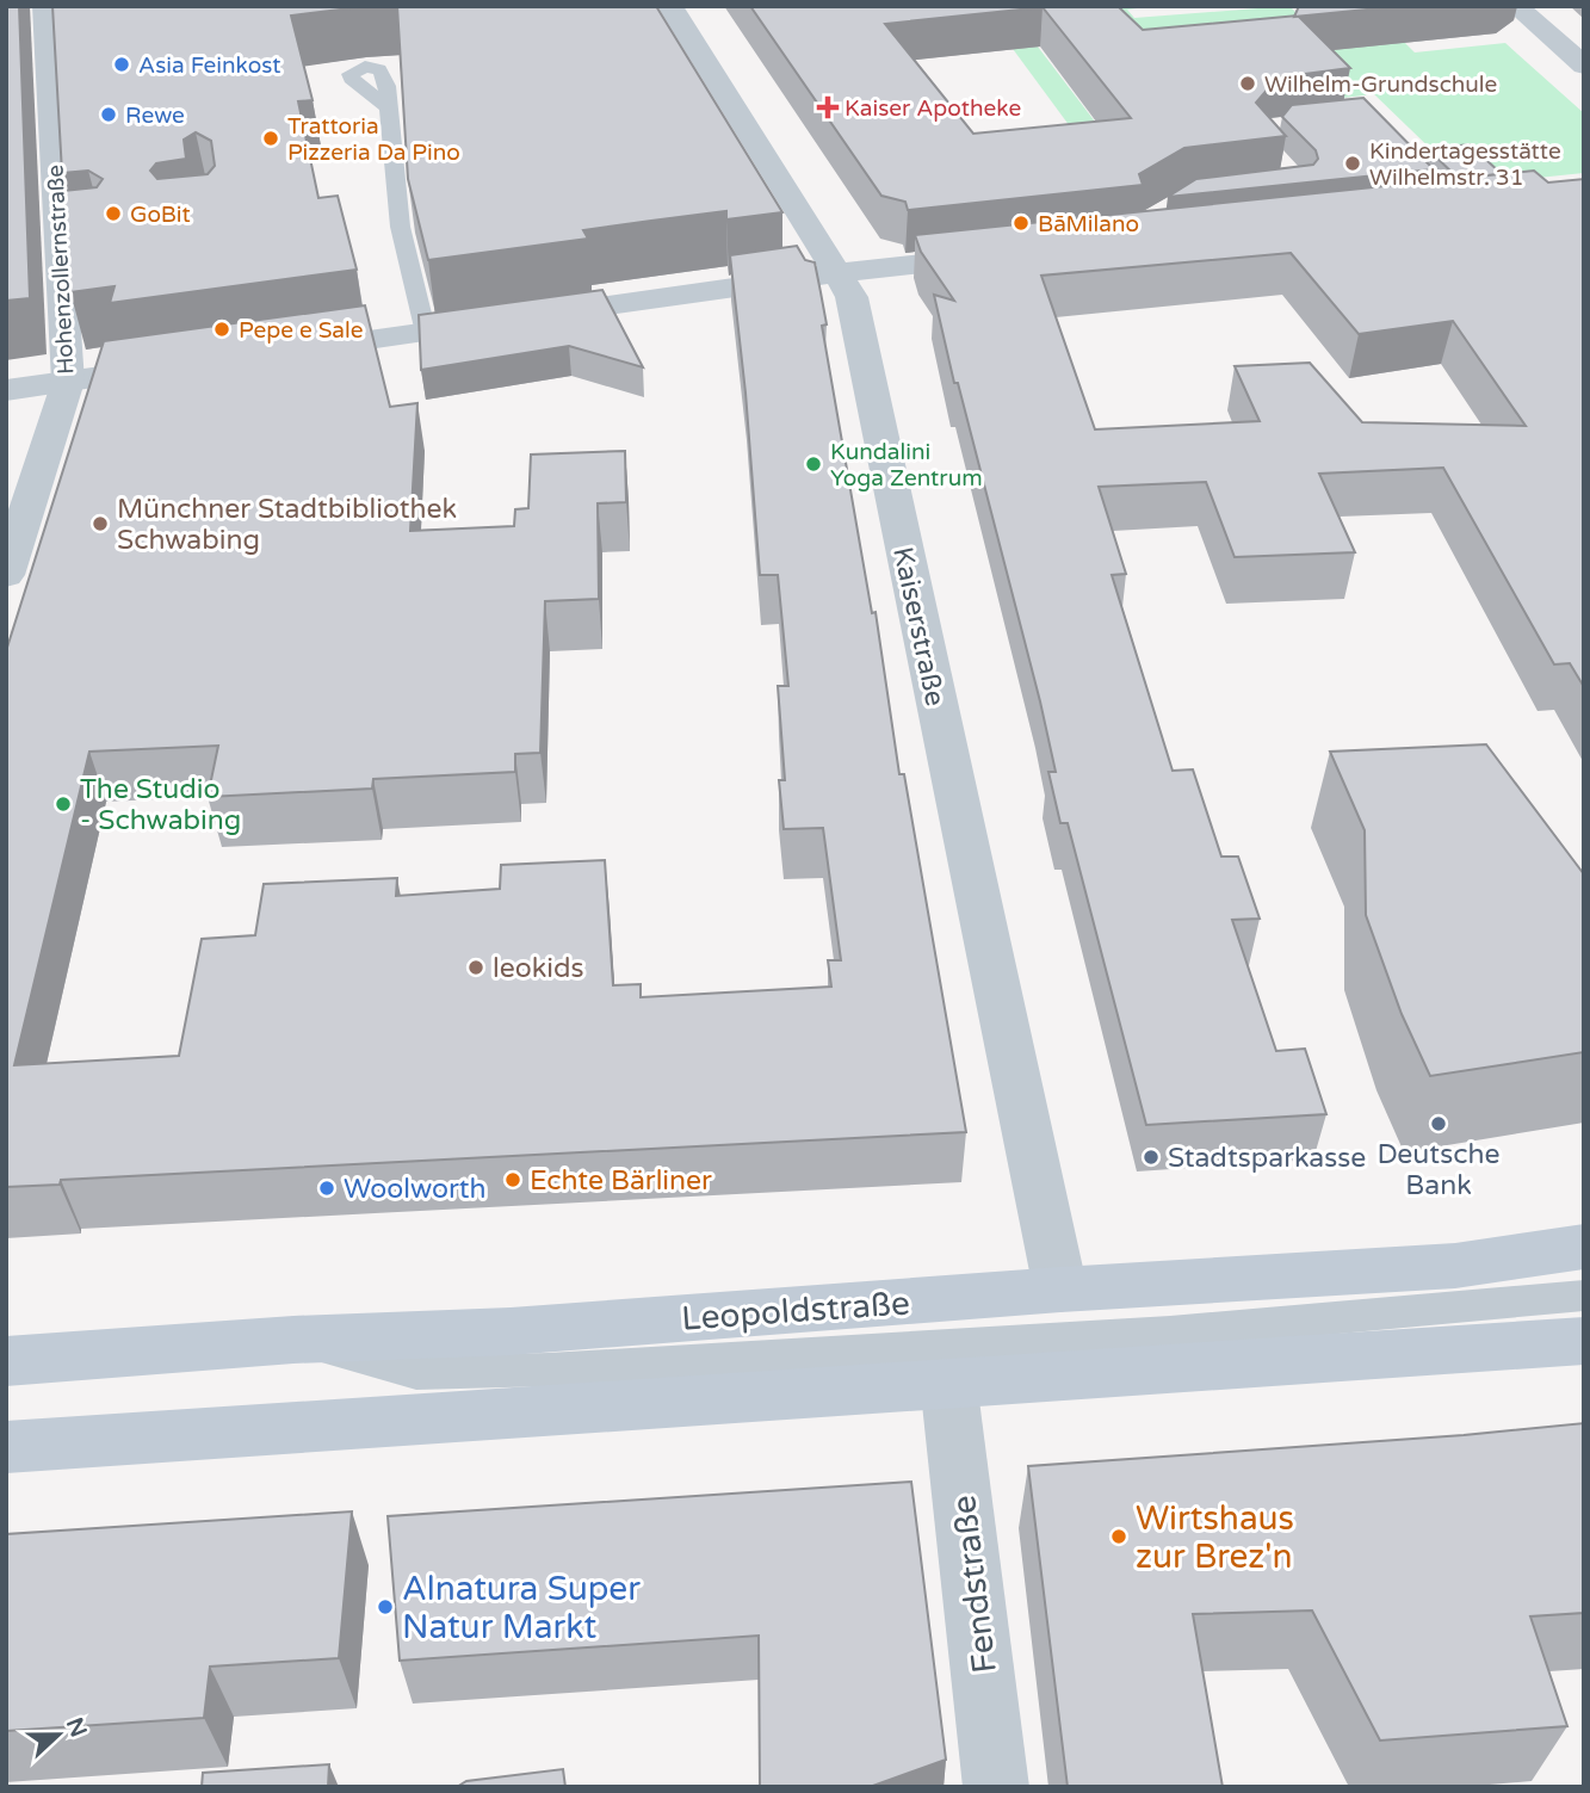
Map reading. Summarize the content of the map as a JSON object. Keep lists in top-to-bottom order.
{
  "streets": {
    "main road": ["Leopoldstraße"],
    "street": ["Hohenzollernstraße", "Kaiserstraße", "Fendstraße"]
  },
  "crossings": [
    ["Kaiserstraße", "Leopoldstraße"]
  ],
  "places": {
    "other": [
      "Asia Feinkost",
      "Wilhelm-Grundschule",
      "Rewe",
      "Trattoria Pizzeria Da Pino",
      "Kindertagesstätte Wilhelmstr. 31",
      "GoBit",
      "BāMilano",
      "Pepe e Sale",
      "Kundalini Yoga Zentrum",
      "Münchner Stadtbibliothek Schwabing",
      "The Studio - Schwabing",
      "leokids",
      "Deutsche Bank",
      "Stadtsparkasse",
      "Echte Bärliner",
      "Woolworth",
      "Wirtshaus zur Brez'n",
      "Alnatura Super Natur Markt"
    ],
    "health": ["Kaiser Apotheke"]
  },
  "north": "right"
}
